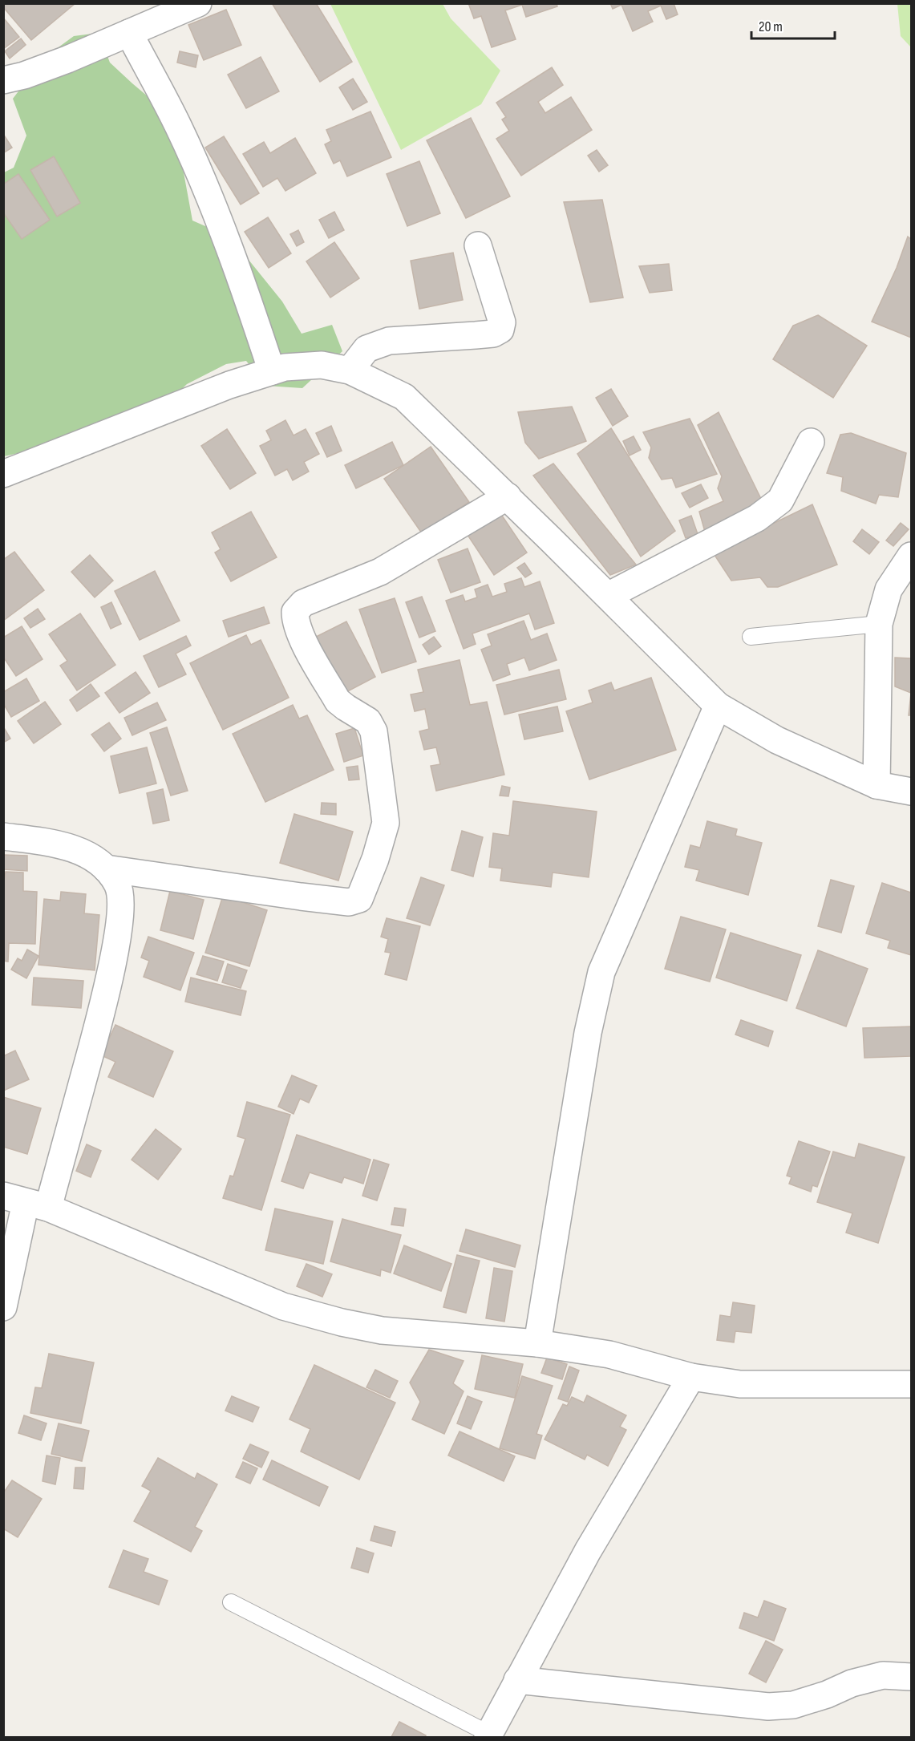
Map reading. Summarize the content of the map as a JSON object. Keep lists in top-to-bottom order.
{
  "scale_bar": "20 m"
}
